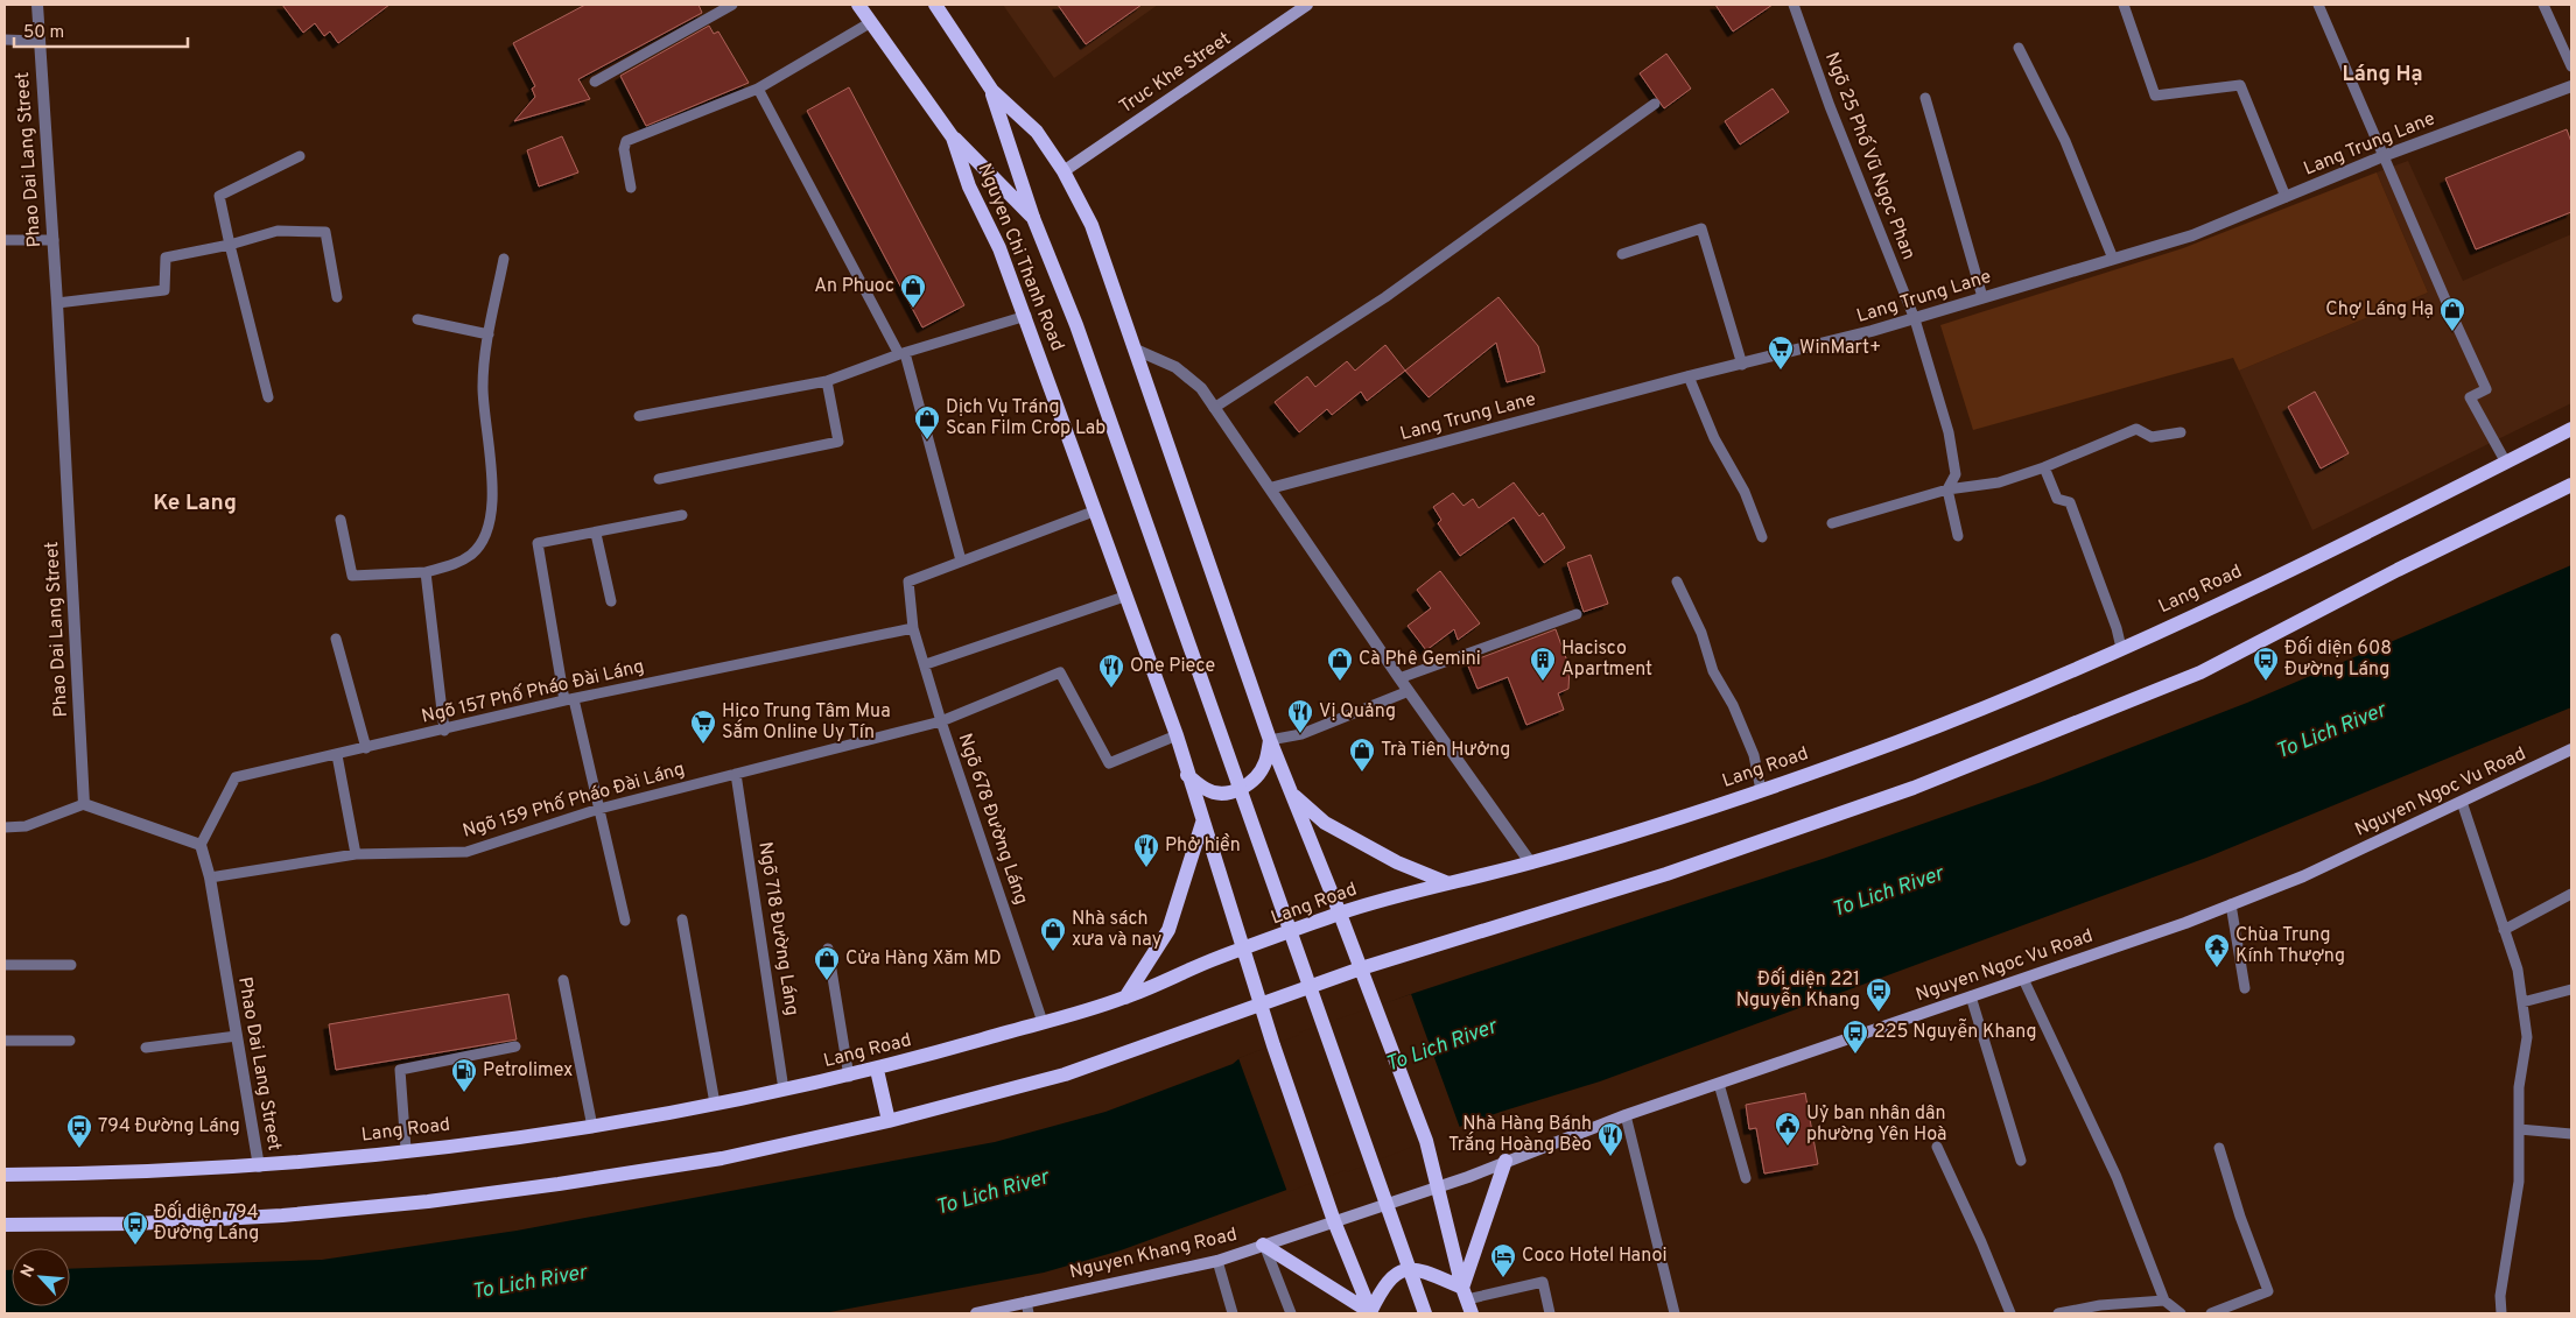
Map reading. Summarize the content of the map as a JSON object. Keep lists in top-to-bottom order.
{
  "streets": {
    "main road": [
      "Truc Khe Street",
      "Nguyen Chi Thanh Road",
      "Lang Road",
      "Nguyen Ngoc Vu Road",
      "Nguyen Khang Road"
    ],
    "street": ["Lang Trung Lane", "Phao Dai Lang Street"],
    "lane": [
      "Ngõ 25 Phố Vũ Ngọc Phan",
      "Ngõ 157 Phố Pháo Đài Láng",
      "Ngõ 159 Phố Pháo Đài Láng",
      "Ngõ 678 Đường Láng",
      "Ngõ 718 Đường Láng"
    ]
  },
  "crossings": [
    ["Lang Trung Lane", "Ngõ 25 Phố Vũ Ngọc Phan"],
    ["Phao Dai Lang Street", "Lang Road"],
    ["Phao Dai Lang Street", "Ngõ 157 Phố Pháo Đài Láng"],
    ["Phao Dai Lang Street", "Ngõ 159 Phố Pháo Đài Láng"],
    ["Nguyen Chi Thanh Road", "Lang Road"],
    ["Nguyen Chi Thanh Road", "Ngõ 159 Phố Pháo Đài Láng"],
    ["Nguyen Chi Thanh Road", "Nguyen Khang Road"],
    ["Lang Road", "Ngõ 678 Đường Láng"],
    ["Lang Road", "Ngõ 718 Đường Láng"],
    ["Ngõ 157 Phố Pháo Đài Láng", "Ngõ 678 Đường Láng"],
    ["Nguyen Ngoc Vu Road", "Nguyen Khang Road"],
    ["Ngõ 159 Phố Pháo Đài Láng", "Ngõ 678 Đường Láng"],
    ["Ngõ 159 Phố Pháo Đài Láng", "Ngõ 718 Đường Láng"]
  ],
  "districts": ["Láng Hạ", "Ke Lang"],
  "water": ["To Lich River"],
  "places": {
    "shop": [
      "An Phuoc",
      "Chợ Láng Hạ",
      "Dịch Vụ Tráng Scan Film Crop Lab",
      "Cà Phê Gemini",
      "Trà Tiên Hưởng",
      "Nhà sách xưa và nay",
      "Cửa Hàng Xăm MD"
    ],
    "supermarket": ["WinMart+", "Hico Trung Tâm Mua Sắm Online Uy Tín"],
    "building": ["Hacisco Apartment"],
    "bus stop": [
      "Đối diện 608 Đường Láng",
      "Đối diện 221 Nguyễn Khang",
      "225 Nguyễn Khang",
      "794 Đường Láng",
      "Đối diện 794 Đường Láng"
    ],
    "restaurant": [
      "One Piece",
      "Vị Quảng",
      "Phở hiền",
      "Nhà Hàng Bánh Trắng Hoàng Bèo"
    ],
    "temple": ["Chùa Trung Kính Thượng"],
    "fuel station": ["Petrolimex"],
    "public building": ["Uỷ ban nhân dân phường Yên Hoà"],
    "hotel": ["Coco Hotel Hanoi"]
  },
  "scale_bar": "50 m",
  "north": "top left"
}
